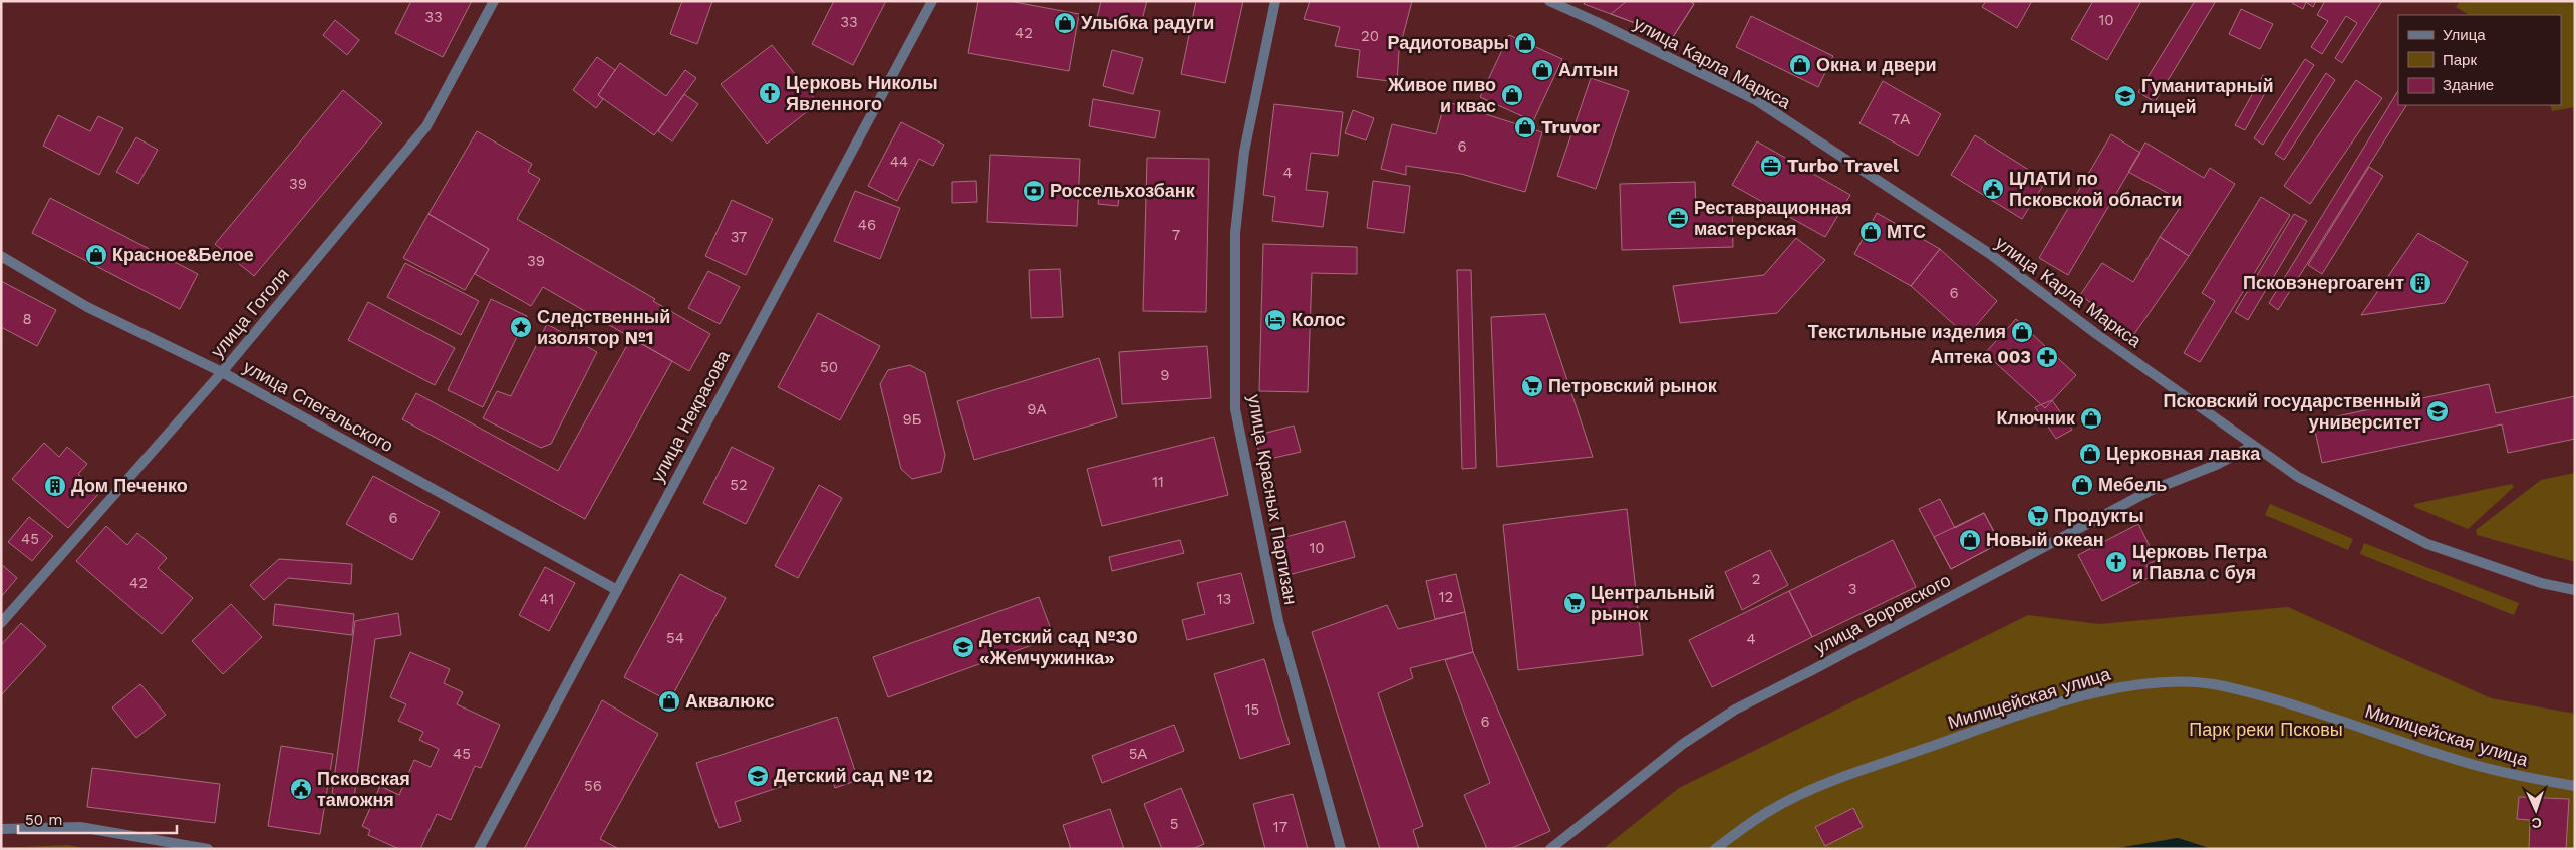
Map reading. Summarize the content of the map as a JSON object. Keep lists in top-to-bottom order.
{
  "streets": {
    "street": [
      "улица Карла Маркса",
      "улица Гоголя",
      "улица Спегальского",
      "улица Некрасова",
      "улица Красных Партизан",
      "улица Воровского",
      "Милицейская улица"
    ]
  },
  "crossings": [
    ["улица Карла Маркса", "улица Воровского"],
    ["улица Гоголя", "улица Спегальского"],
    ["улица Спегальского", "улица Некрасова"]
  ],
  "parks": ["Парк реки Псковы"],
  "places": {
    "shop": [
      "Улыбка радуги",
      "Радиотовары",
      "Окна и двери",
      "Алтын",
      "Живое пиво и квас",
      "Truvor",
      "МТС",
      "Красное&Белое",
      "Текстильные изделия",
      "Ключник",
      "Церковная лавка",
      "Мебель",
      "Новый океан",
      "Аквалюкс"
    ],
    "church": ["Церковь Николы Явленного", "Церковь Петра и Павла с буя"],
    "school or university": [
      "Гуманитарный лицей",
      "Псковский государственный университет",
      "Детский сад №30 «Жемчужинка»",
      "Детский сад № 12"
    ],
    "office": ["Turbo Travel", "Реставрационная мастерская"],
    "public building": ["ЦЛАТИ по Псковской области", "Псковская таможня"],
    "bank": ["Россельхозбанк"],
    "building": ["Псковэнергоагент", "Дом Печенко"],
    "hotel": ["Колос"],
    "place": ["Следственный изолятор №1"],
    "pharmacy": ["Аптека 003"],
    "supermarket": ["Петровский рынок", "Продукты", "Центральный рынок"]
  },
  "house_numbers": [
    "33",
    "10",
    "33",
    "42",
    "20",
    "7А",
    "6",
    "44",
    "4",
    "39",
    "46",
    "7",
    "37",
    "39",
    "6",
    "8",
    "50",
    "9",
    "9А",
    "9Б",
    "11",
    "52",
    "6",
    "45",
    "10",
    "2",
    "42",
    "3",
    "12",
    "41",
    "13",
    "54",
    "4",
    "15",
    "6",
    "45",
    "5А",
    "56",
    "5",
    "17"
  ],
  "legend": ["Улица", "Парк", "Здание"],
  "scale_bar": "50 m",
  "north": "bottom"
}
